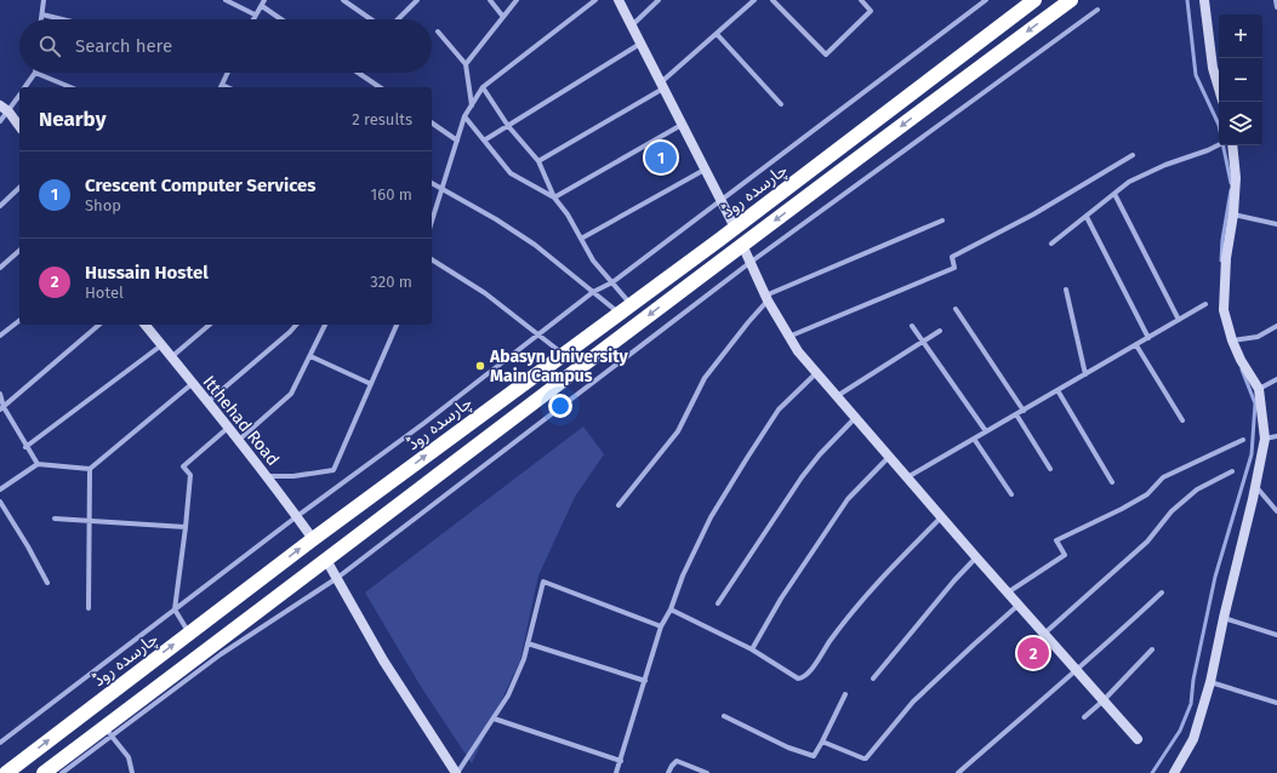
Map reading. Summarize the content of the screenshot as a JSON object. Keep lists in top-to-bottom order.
{
  "streets": {
    "highway": ["چارسدہ روڈ"],
    "street": ["Itthehad Road"]
  },
  "crossings": [
    ["چارسدہ روڈ", "Itthehad Road"]
  ],
  "places": ["Abasyn University Main Campus"],
  "page": {
    "map_buttons": ["+", "−"],
    "search": "Search here",
    "heading": ["Nearby", "2 results"],
    "pins": ["1", "2"],
    "list": [
      {
        "mark": "1",
        "name": "Crescent Computer Services",
        "note": "Shop",
        "value": "160 m"
      },
      {
        "mark": "2",
        "name": "Hussain Hostel",
        "note": "Hotel",
        "value": "320 m"
      }
    ]
  }
}
